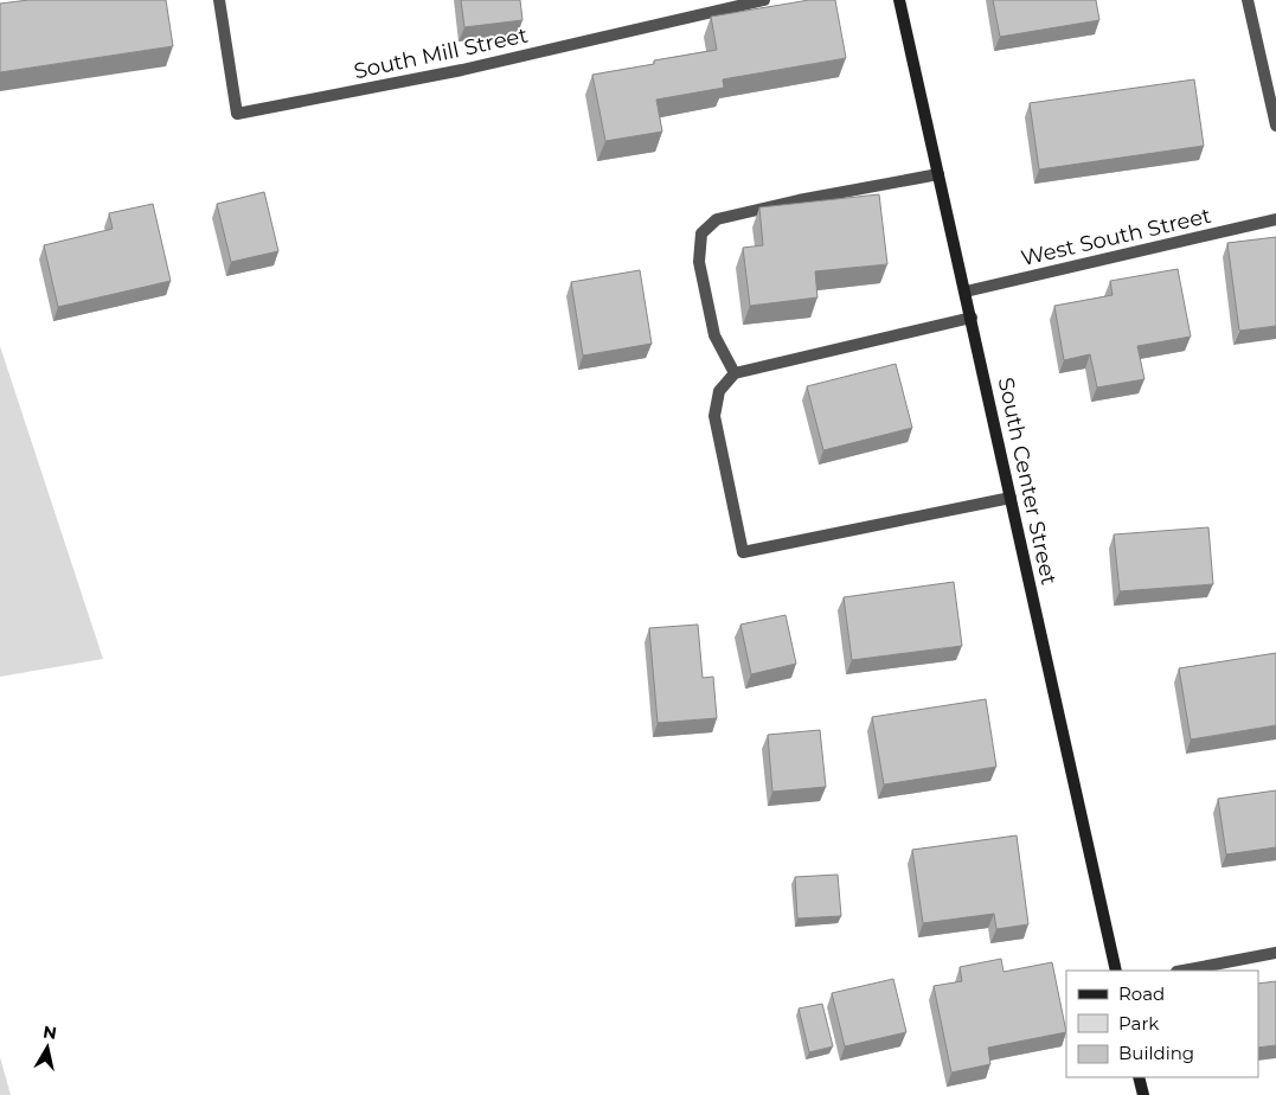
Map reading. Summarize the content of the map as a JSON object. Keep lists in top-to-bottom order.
{
  "streets": {
    "main road": ["South Center Street"],
    "street": ["South Mill Street", "West South Street"]
  },
  "crossings": [
    ["West South Street", "South Center Street"]
  ],
  "legend": ["Road", "Park", "Building"],
  "north": "top"
}
